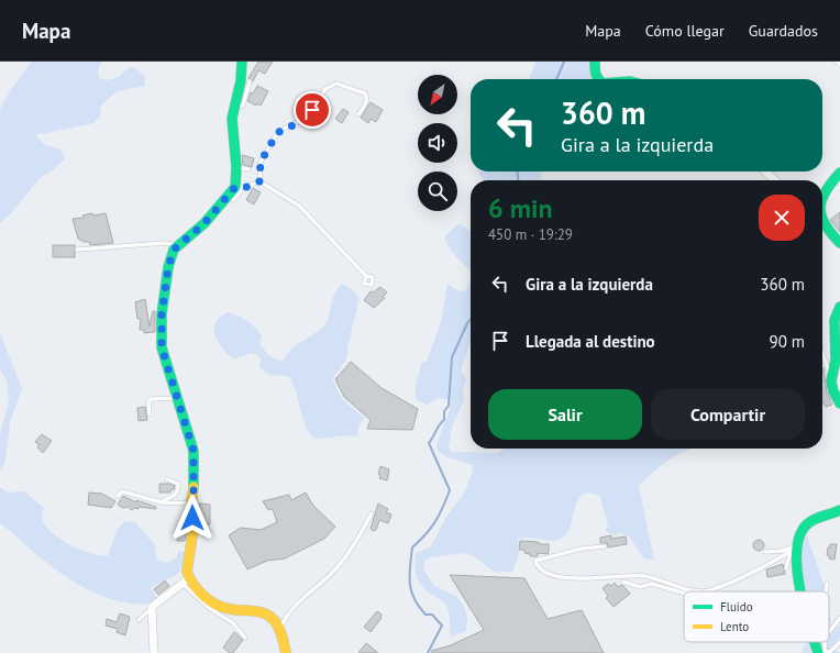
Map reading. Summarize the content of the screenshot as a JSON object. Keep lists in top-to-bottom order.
{
  "legend": ["Fluido", "Lento"],
  "north": "bottom left",
  "page": {
    "header": "Mapa",
    "nav": ["Mapa", "Cómo llegar", "Guardados"],
    "turn": ["360 m", "Gira a la izquierda"],
    "heading": ["6 min", "450 m · 19:29"],
    "list": [
      {
        "name": "Gira a la izquierda",
        "value": "360 m"
      },
      {
        "name": "Llegada al destino",
        "value": "90 m"
      }
    ],
    "buttons": ["Salir", "Compartir"]
  }
}
